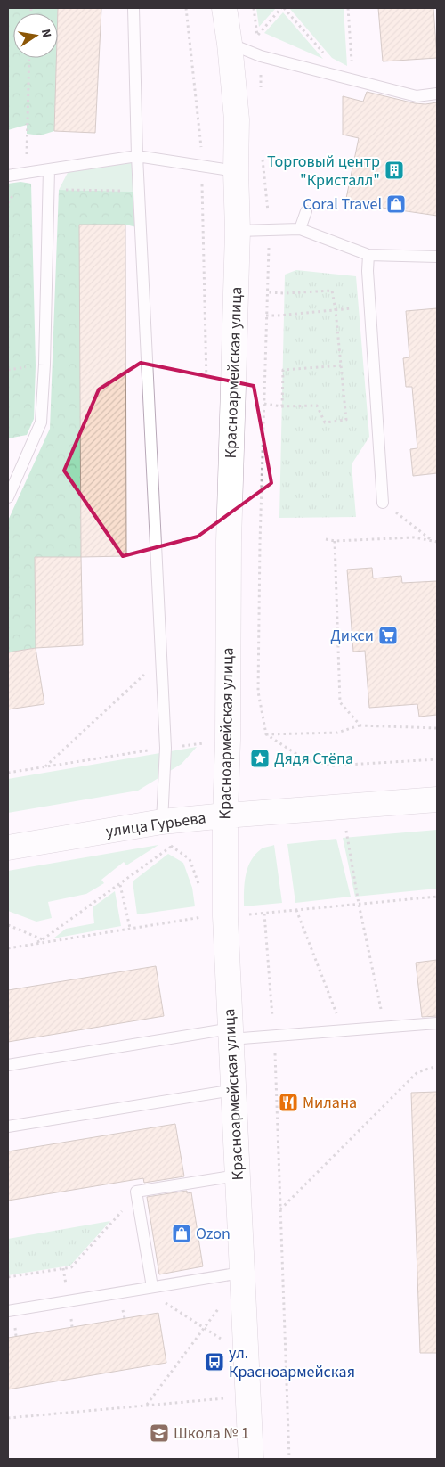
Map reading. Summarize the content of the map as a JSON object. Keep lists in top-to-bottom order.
{
  "streets": {
    "main road": ["Красноармейская улица", "улица Гурьева"]
  },
  "crossings": [
    ["Красноармейская улица", "улица Гурьева"]
  ],
  "places": {
    "building": ["Торговый центр \"Кристалл\""],
    "shop": ["Coral Travel", "Ozon"],
    "supermarket": ["Дикси"],
    "place": ["Дядя Стёпа"],
    "restaurant": ["Милана"],
    "bus stop": ["ул. Красноармейская"],
    "school or university": ["Школа № 1"]
  },
  "north": "right"
}
